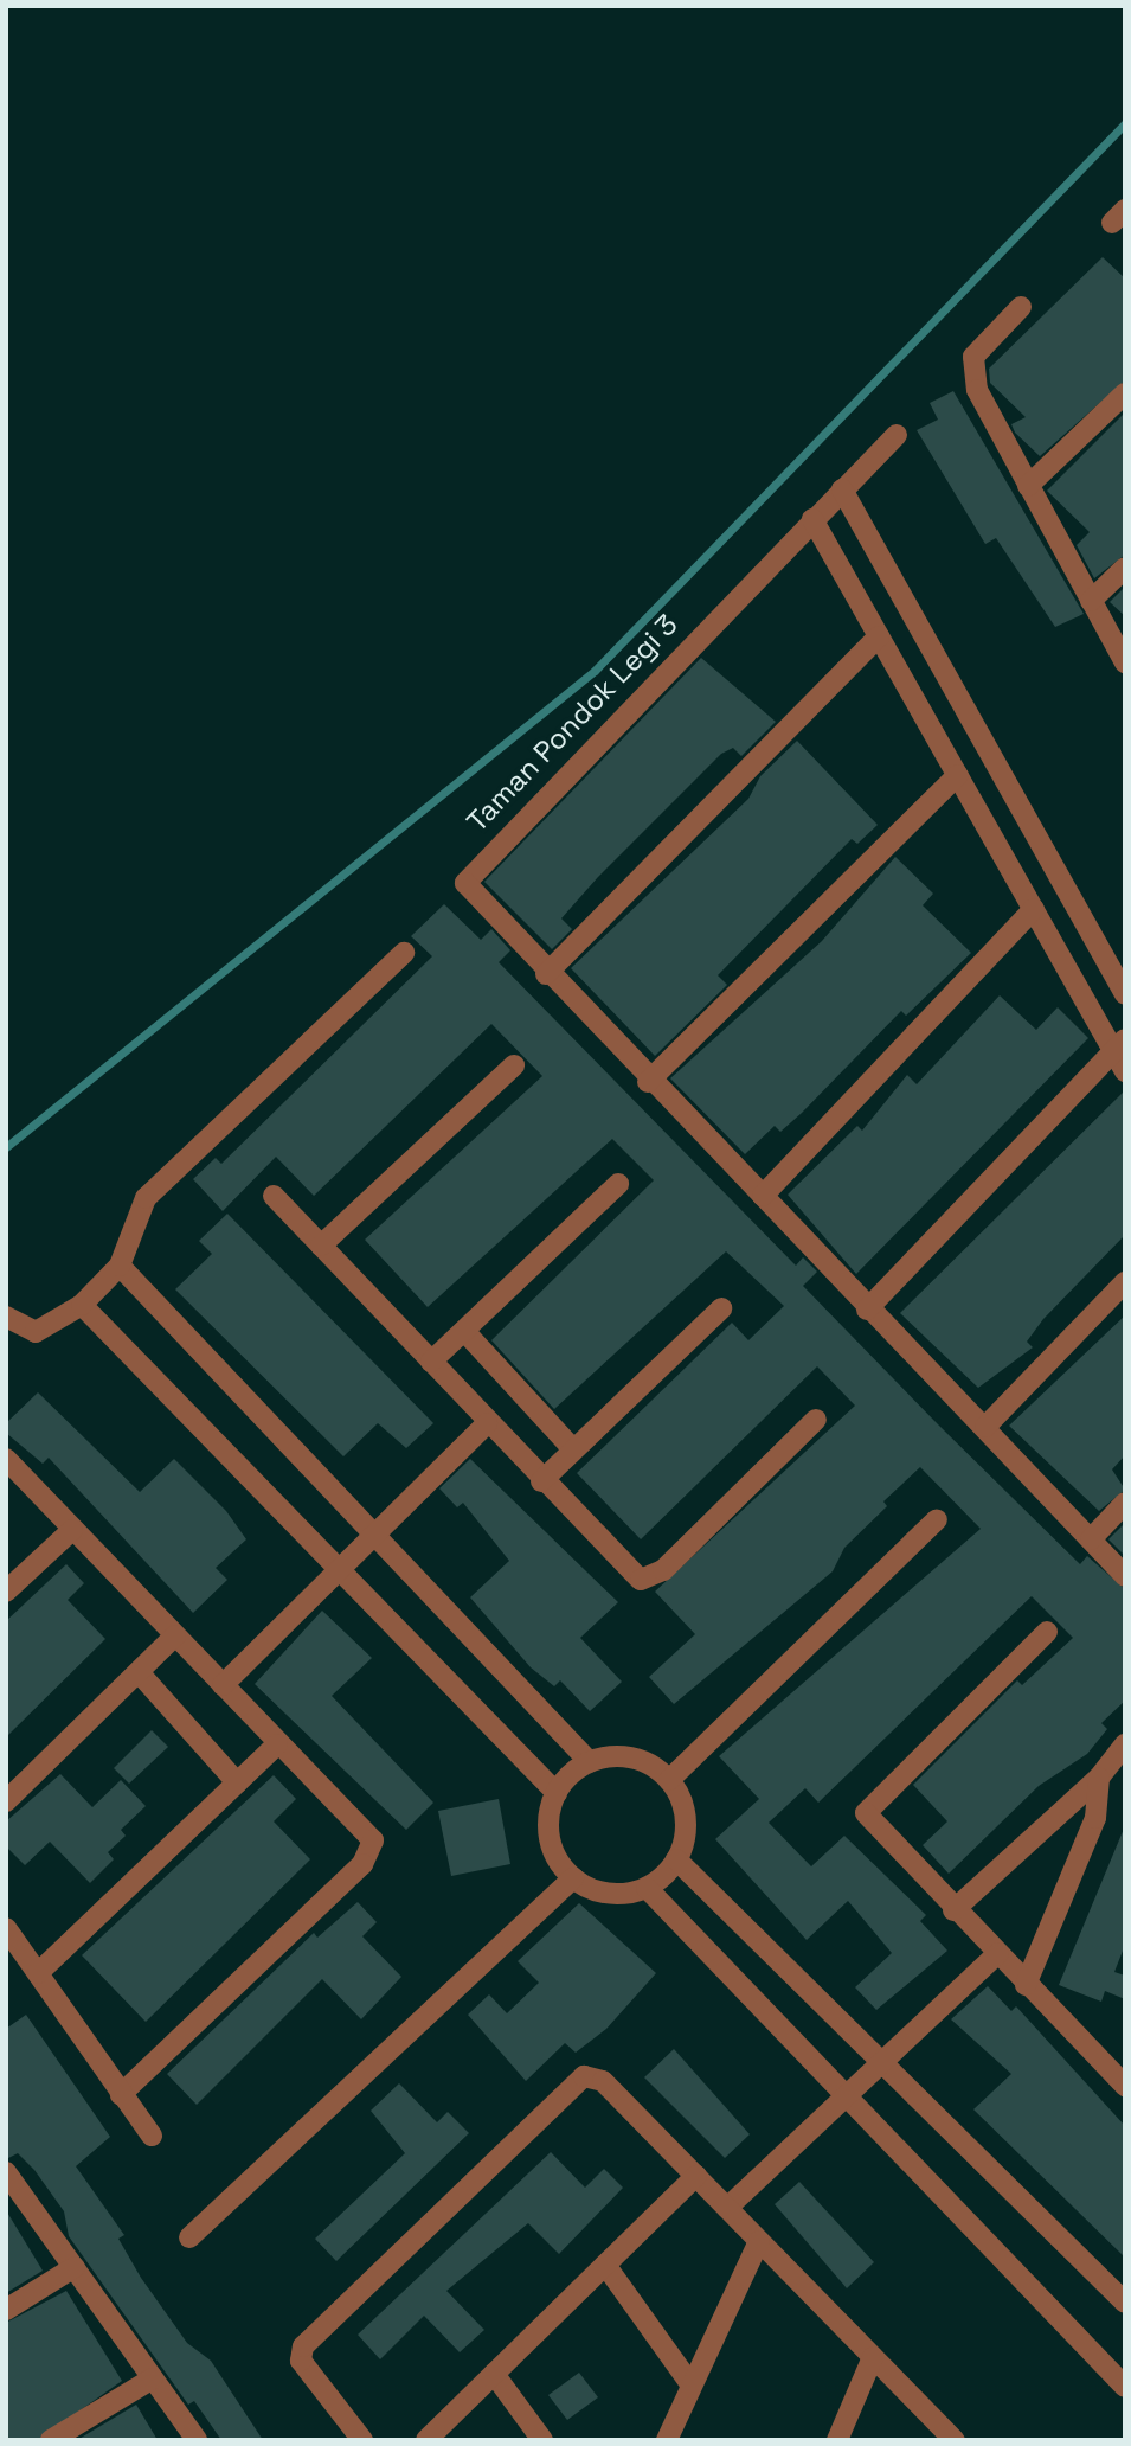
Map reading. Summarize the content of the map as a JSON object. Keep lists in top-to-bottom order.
{
  "streets": {
    "street": ["Taman Pondok Legi 3"]
  }
}
